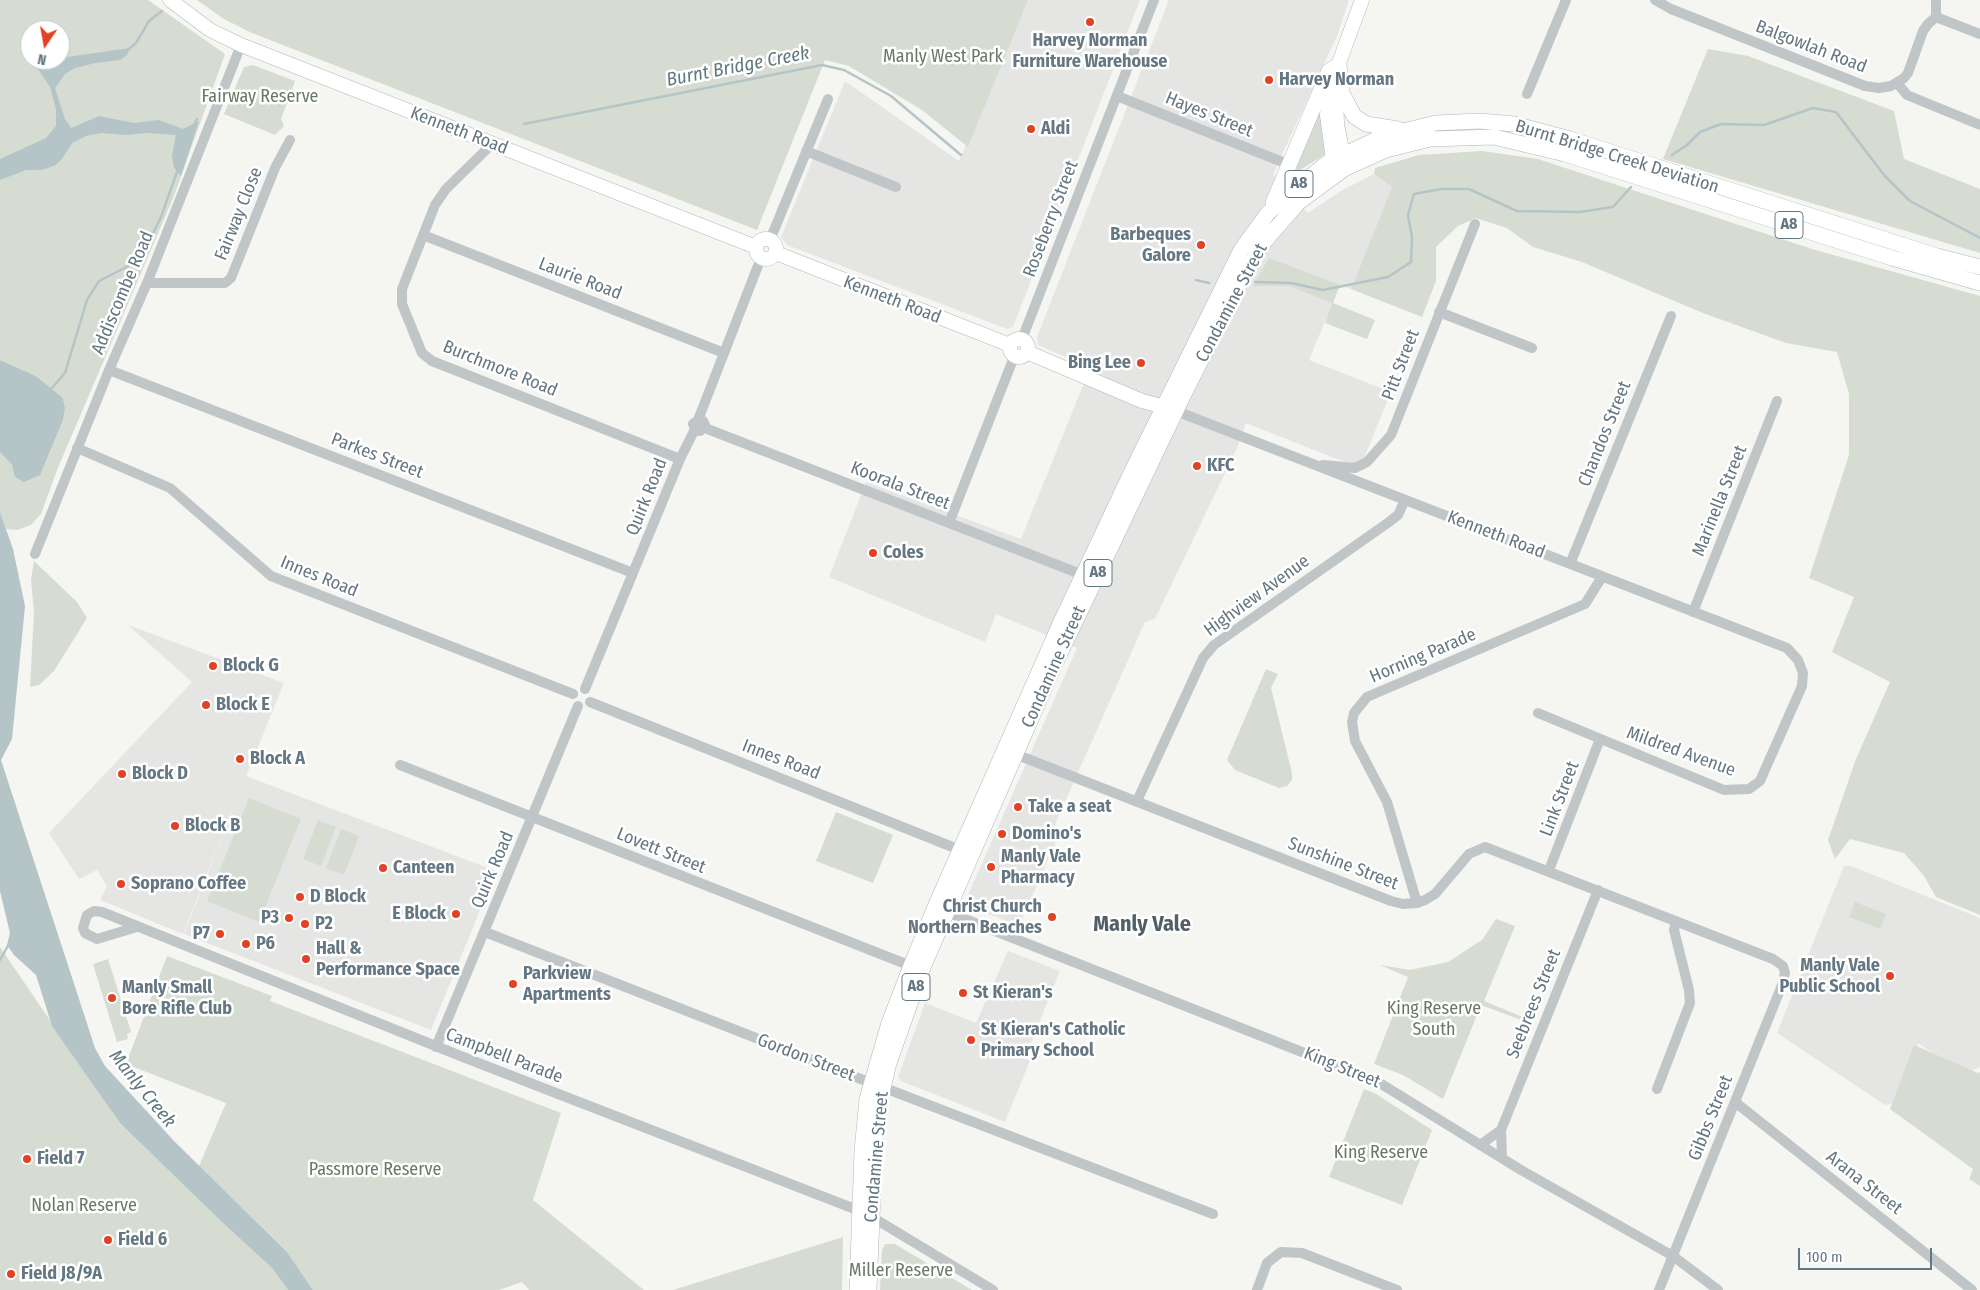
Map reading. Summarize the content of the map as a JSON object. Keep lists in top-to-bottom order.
{
  "streets": {
    "highway": ["Burnt Bridge Creek Deviation", "A8", "Condamine Street"],
    "main road": ["Kenneth Road"],
    "street": [
      "Balgowlah Road",
      "Hayes Street",
      "Fairway Close",
      "Roseberry Street",
      "Laurie Road",
      "Addiscombe Road",
      "Pitt Street",
      "Burchmore Road",
      "Chandos Street",
      "Parkes Street",
      "Koorala Street",
      "Quirk Road",
      "Marinella Street",
      "Innes Road",
      "Highview Avenue",
      "Horning Parade",
      "Mildred Avenue",
      "Link Street",
      "Lovett Street",
      "Sunshine Street",
      "Seebrees Street",
      "Campbell Parade",
      "Gordon Street",
      "King Street",
      "Gibbs Street",
      "Arana Street"
    ]
  },
  "crossings": [
    ["Hayes Street", "Roseberry Street"],
    ["Kenneth Road", "Roseberry Street"],
    ["Kenneth Road", "Addiscombe Road"],
    ["Kenneth Road", "Condamine Street"],
    ["Kenneth Road", "Pitt Street"],
    ["Kenneth Road", "Burchmore Road"],
    ["Kenneth Road", "Chandos Street"],
    ["Kenneth Road", "Quirk Road"],
    ["Kenneth Road", "Marinella Street"],
    ["Kenneth Road", "Highview Avenue"],
    ["Kenneth Road", "Horning Parade"],
    ["Kenneth Road", "Mildred Avenue"],
    ["Burnt Bridge Creek Deviation", "Condamine Street"],
    ["Fairway Close", "Addiscombe Road"],
    ["Roseberry Street", "Koorala Street"],
    ["Laurie Road", "Burchmore Road"],
    ["Laurie Road", "Quirk Road"],
    ["Addiscombe Road", "Parkes Street"],
    ["Addiscombe Road", "Innes Road"],
    ["Condamine Street", "Koorala Street"],
    ["Condamine Street", "Innes Road"],
    ["Condamine Street", "Lovett Street"],
    ["Condamine Street", "Sunshine Street"],
    ["Condamine Street", "Campbell Parade"],
    ["Condamine Street", "Gordon Street"],
    ["Condamine Street", "King Street"],
    ["Burchmore Road", "Quirk Road"],
    ["Parkes Street", "Quirk Road"],
    ["Koorala Street", "Quirk Road"],
    ["Quirk Road", "Innes Road"],
    ["Quirk Road", "Lovett Street"],
    ["Quirk Road", "Campbell Parade"],
    ["Quirk Road", "Gordon Street"],
    ["Highview Avenue", "Sunshine Street"],
    ["Horning Parade", "Sunshine Street"],
    ["Mildred Avenue", "Link Street"],
    ["Link Street", "Sunshine Street"],
    ["Sunshine Street", "Seebrees Street"],
    ["Sunshine Street", "Gibbs Street"],
    ["Seebrees Street", "King Street"],
    ["King Street", "Gibbs Street"],
    ["Gibbs Street", "Arana Street"]
  ],
  "districts": ["Manly Vale"],
  "water": ["Burnt Bridge Creek", "Manly Creek"],
  "parks": [
    "Manly West Park",
    "Fairway Reserve",
    "King Reserve South",
    "King Reserve",
    "Passmore Reserve",
    "Nolan Reserve",
    "Miller Reserve"
  ],
  "places": [
    "Harvey Norman Furniture Warehouse",
    "Harvey Norman",
    "Aldi",
    "Barbeques Galore",
    "Bing Lee",
    "KFC",
    "Coles",
    "Block G",
    "Block E",
    "Block A",
    "Block D",
    "Take a seat",
    "Block B",
    "Domino's",
    "Manly Vale Pharmacy",
    "Canteen",
    "Soprano Coffee",
    "D Block",
    "E Block",
    "Christ Church Northern Beaches",
    "P3",
    "P2",
    "P7",
    "P6",
    "Hall & Performance Space",
    "Manly Vale Public School",
    "Parkview Apartments",
    "St Kieran's",
    "Manly Small Bore Rifle Club",
    "St Kieran's Catholic Primary School",
    "Field 7",
    "Field 6",
    "Field J8/9A"
  ],
  "scale_bar": "100 m",
  "north": "bottom"
}
